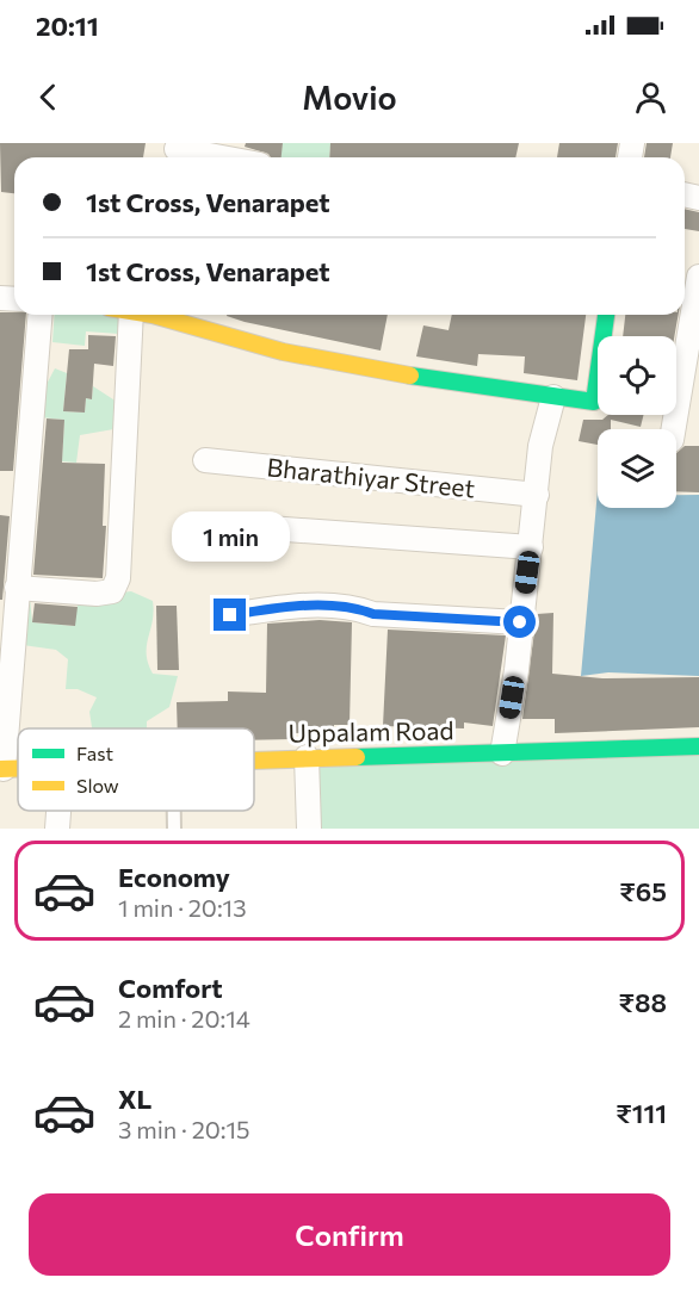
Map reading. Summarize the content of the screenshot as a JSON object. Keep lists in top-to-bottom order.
{
  "streets": {
    "main road": ["Uppalam Road"],
    "street": ["Bharathiyar Street"]
  },
  "legend": ["Fast", "Slow"],
  "page": {
    "status": "20:11",
    "header": "Movio",
    "banner": ["1st Cross, Venarapet", "1st Cross, Venarapet"],
    "bubble": "1 min",
    "list": [
      {
        "name": "Economy",
        "note": "1 min · 20:13",
        "value": "₹65"
      },
      {
        "name": "Comfort",
        "note": "2 min · 20:14",
        "value": "₹88"
      },
      {
        "name": "XL",
        "note": "3 min · 20:15",
        "value": "₹111"
      }
    ],
    "buttons": "Confirm"
  }
}
